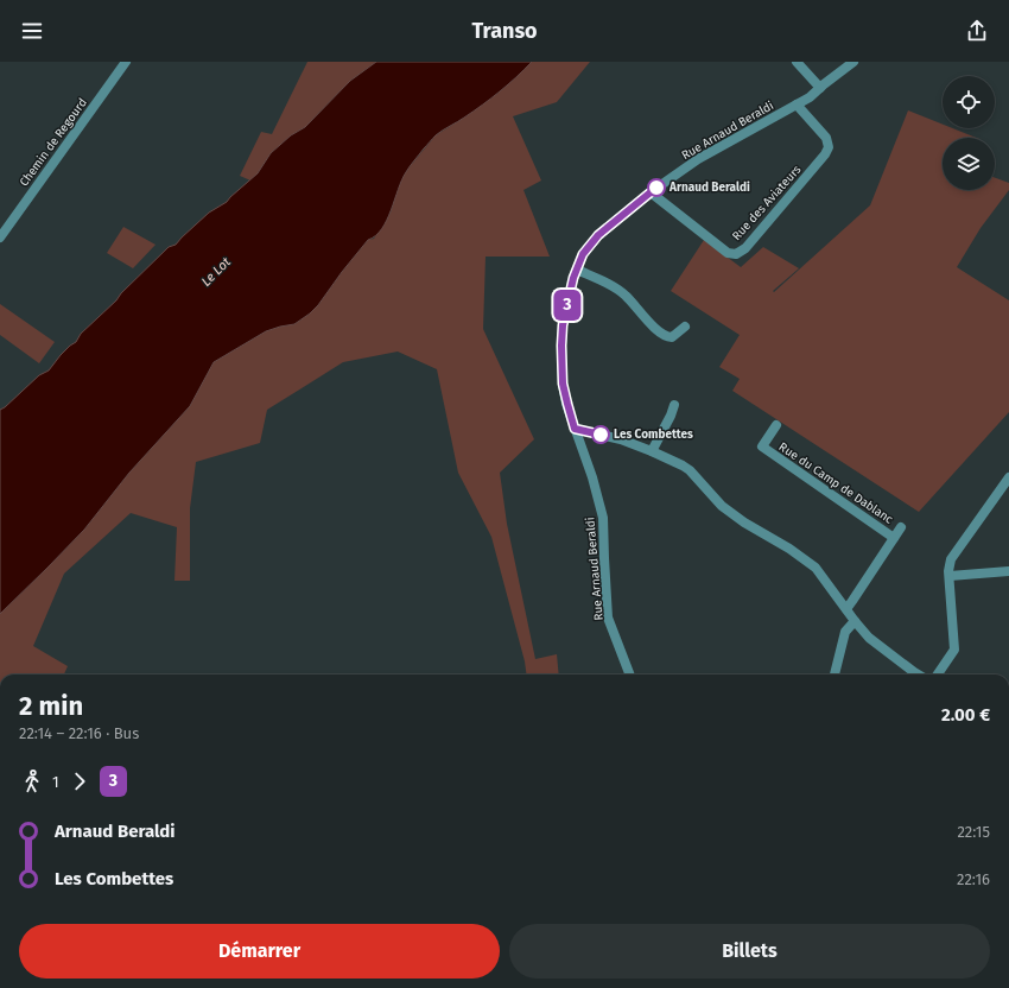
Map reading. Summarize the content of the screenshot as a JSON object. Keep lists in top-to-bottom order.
{
  "streets": {
    "street": [
      "Rue Arnaud Beraldi",
      "Chemin de Regourd",
      "Rue des Aviateurs",
      "Rue du Camp de Dablanc"
    ]
  },
  "crossings": [
    ["Rue Arnaud Beraldi", "Rue des Aviateurs"]
  ],
  "water": ["Le Lot"],
  "places": ["Arnaud Beraldi", "Les Combettes"],
  "lines": ["bus line 3"],
  "page": {
    "header": "Transo",
    "on_map": "3",
    "heading": ["2 min", "22:14 – 22:16 · Bus", "2.00 €"],
    "legs": ["1", "3"],
    "list": [
      {
        "name": "Arnaud Beraldi",
        "value": "22:15"
      },
      {
        "name": "Les Combettes",
        "value": "22:16"
      }
    ],
    "buttons": ["Démarrer", "Billets"]
  }
}
